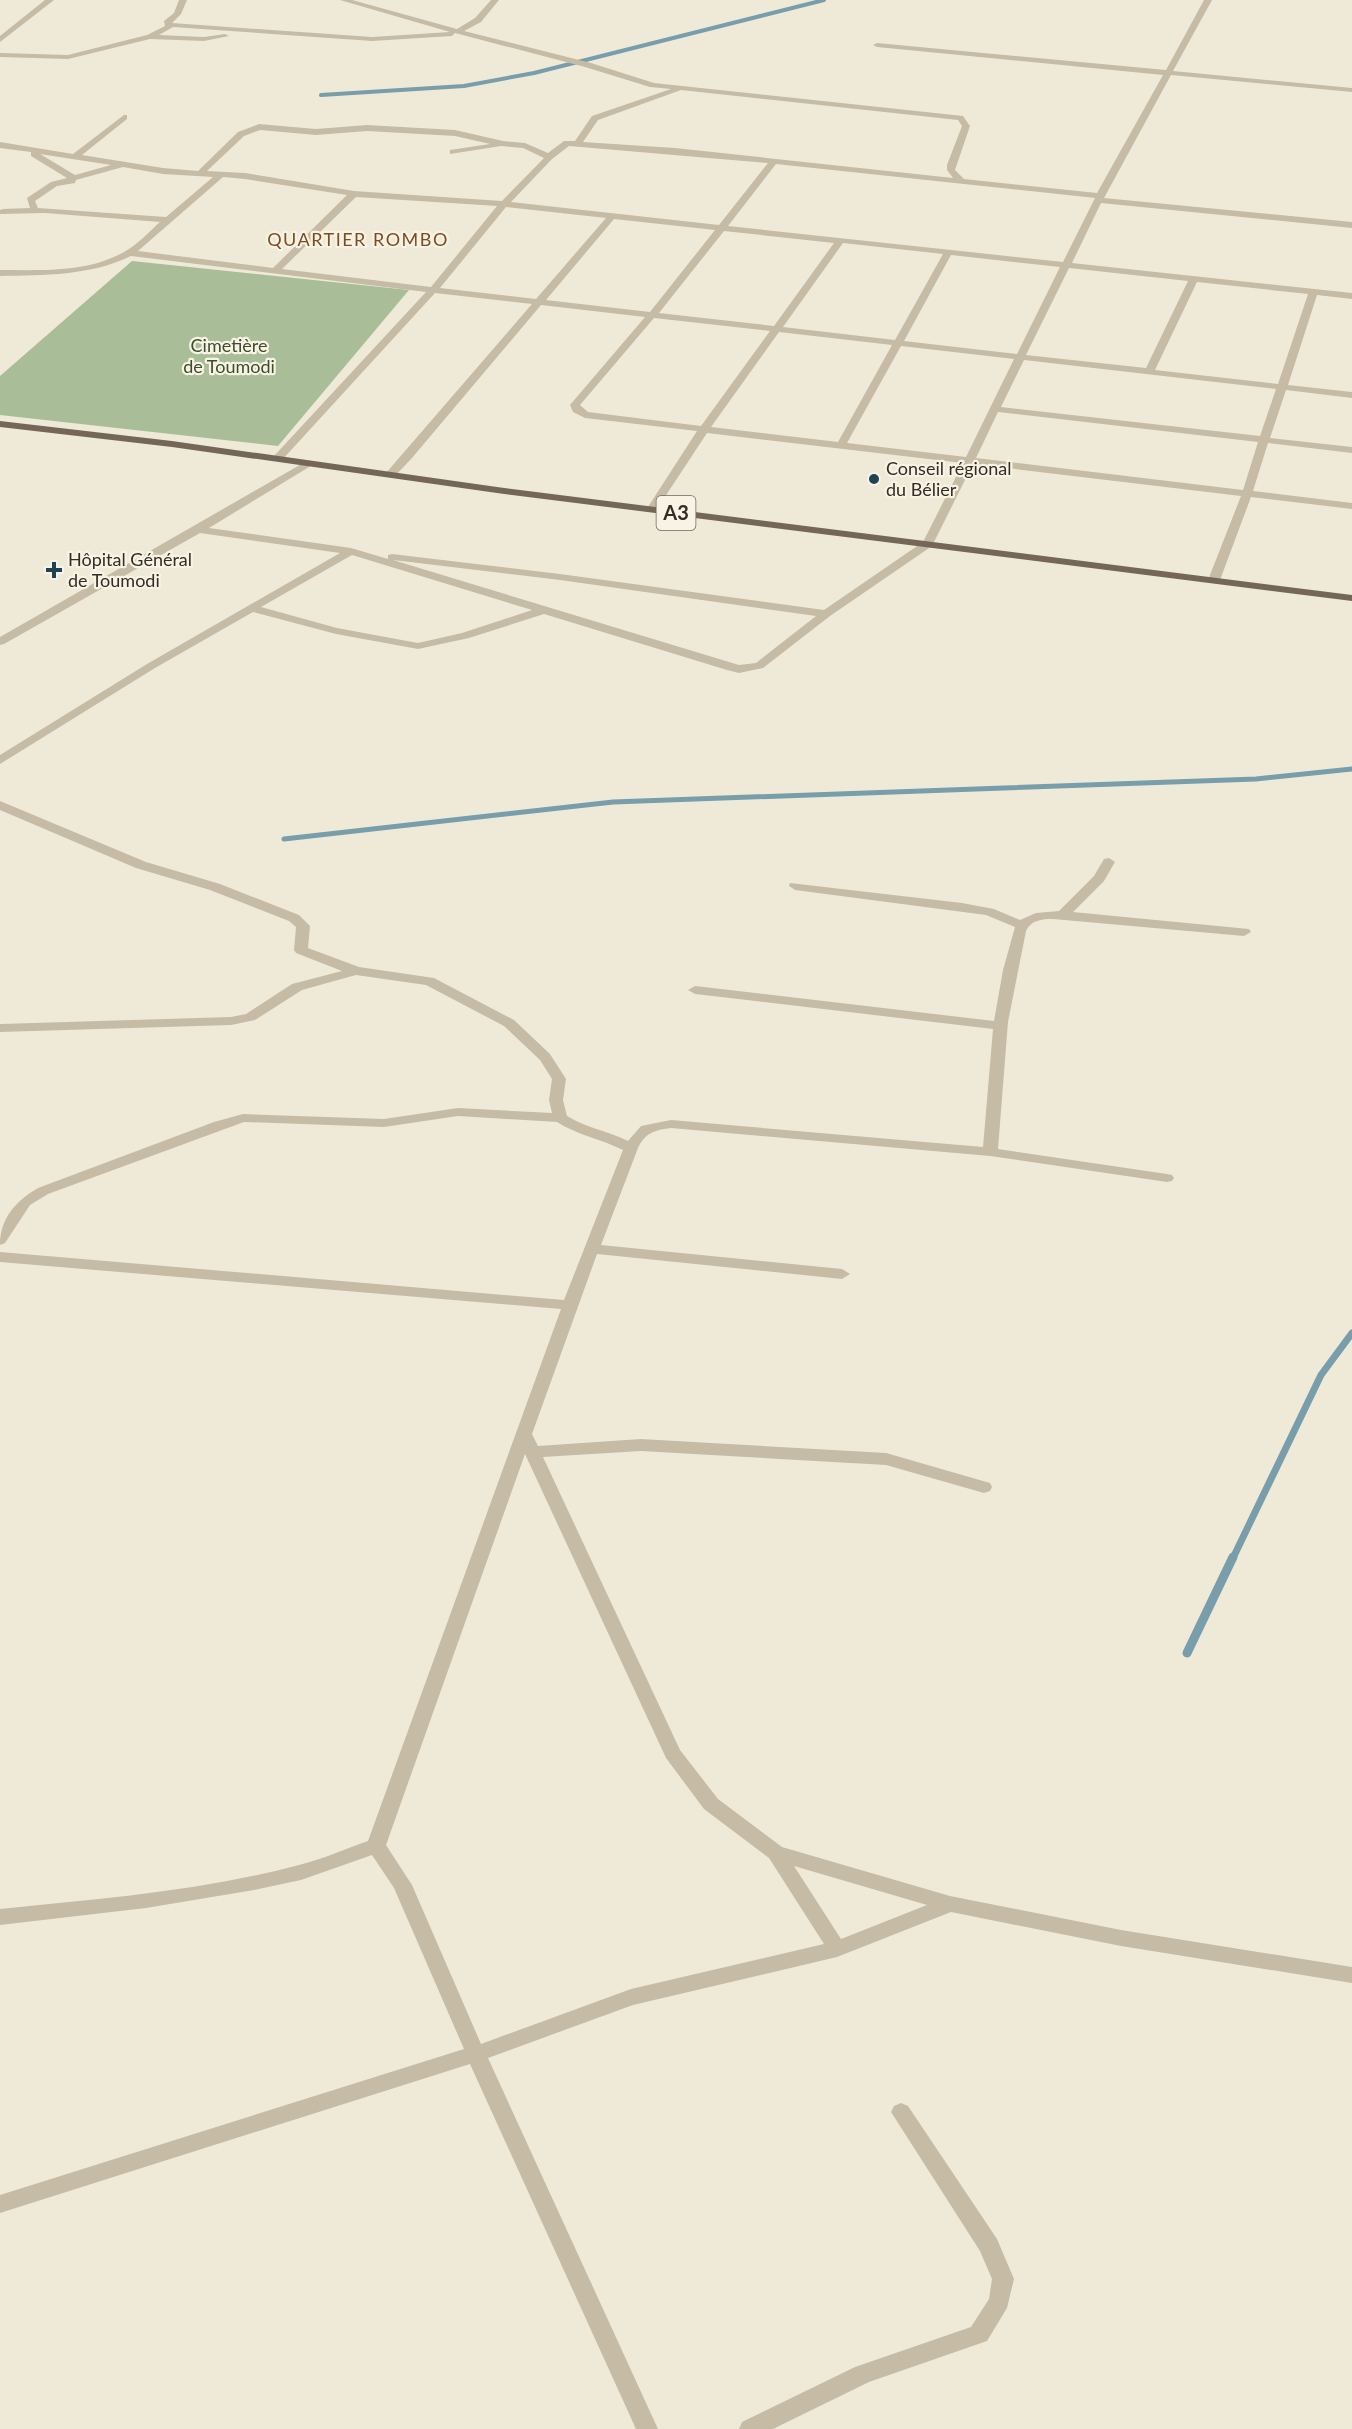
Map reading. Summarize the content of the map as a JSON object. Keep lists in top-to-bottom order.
{
  "streets": {
    "main road": ["A3"]
  },
  "districts": ["QUARTIER ROMBO"],
  "parks": ["Cimetière de Toumodi"],
  "places": {
    "other": ["Conseil régional du Bélier"],
    "health": ["Hôpital Général de Toumodi"]
  }
}
